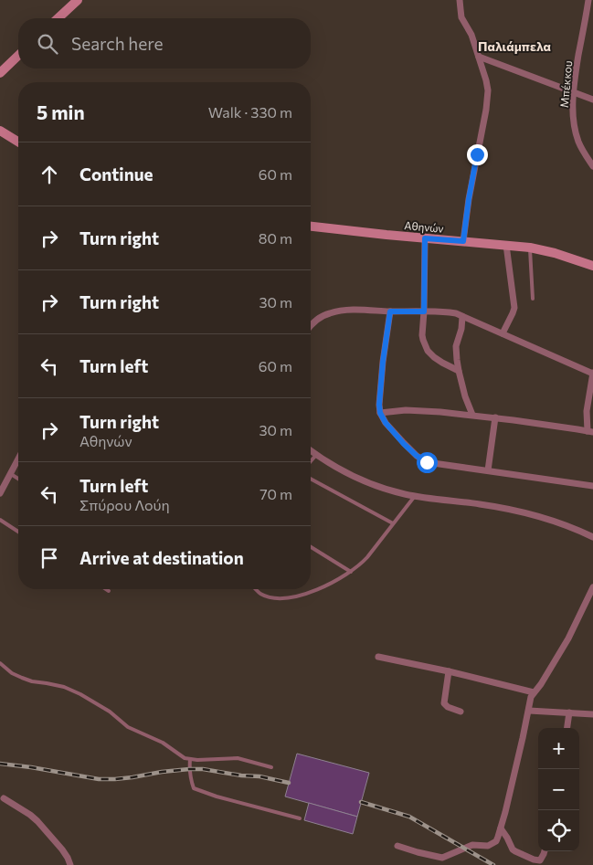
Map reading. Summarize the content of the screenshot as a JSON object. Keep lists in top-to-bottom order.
{
  "streets": {
    "main road": ["Αθηνών"],
    "street": ["Μπέκκου"]
  },
  "districts": ["Παλιάμπελα"],
  "page": {
    "search": "Search here",
    "heading": ["5 min", "Walk · 330 m"],
    "list": [
      ["Continue", "60 m"],
      ["Turn right", "80 m"],
      ["Turn right", "30 m"],
      ["Turn left", "60 m"],
      ["Turn right", "Αθηνών", "30 m"],
      ["Turn left", "Σπύρου Λούη", "70 m"],
      "Arrive at destination"
    ],
    "map_buttons": ["+", "−"]
  }
}
